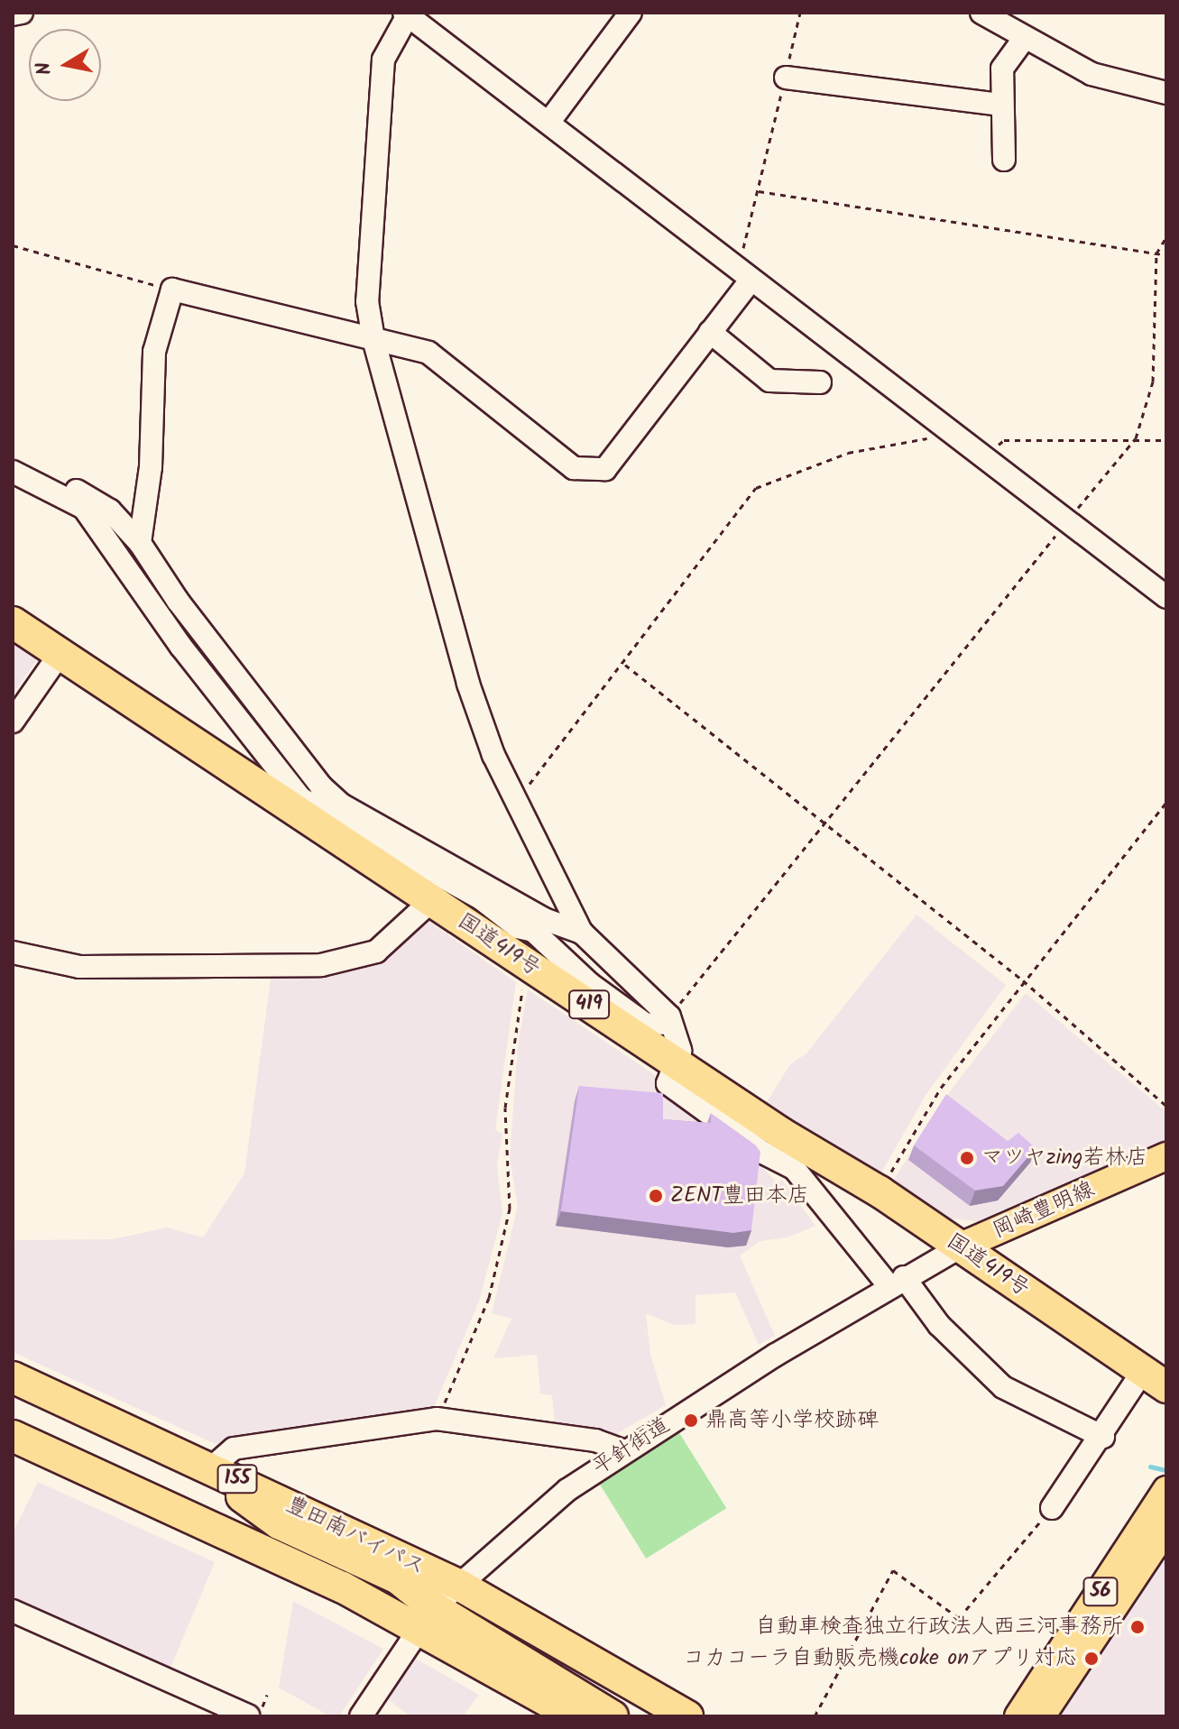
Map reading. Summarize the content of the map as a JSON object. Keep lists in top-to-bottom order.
{
  "streets": {
    "highway": [
      "国道419号",
      "419",
      "155",
      "豊田南バイパス"
    ],
    "main road": ["岡崎豊明線", "56"],
    "street": ["平針街道"]
  },
  "crossings": [
    ["国道419号", "岡崎豊明線"],
    ["国道419号", "平針街道"],
    ["岡崎豊明線", "平針街道"],
    ["平針街道", "155"],
    ["平針街道", "豊田南バイパス"]
  ],
  "places": [
    "マツヤzing若林店",
    "ZENT豊田本店",
    "鼎高等小学校跡碑",
    "自動車検査独立行政法人西三河事務所",
    "コカコーラ自動販売機coke onアプリ対応"
  ],
  "north": "left"
}
